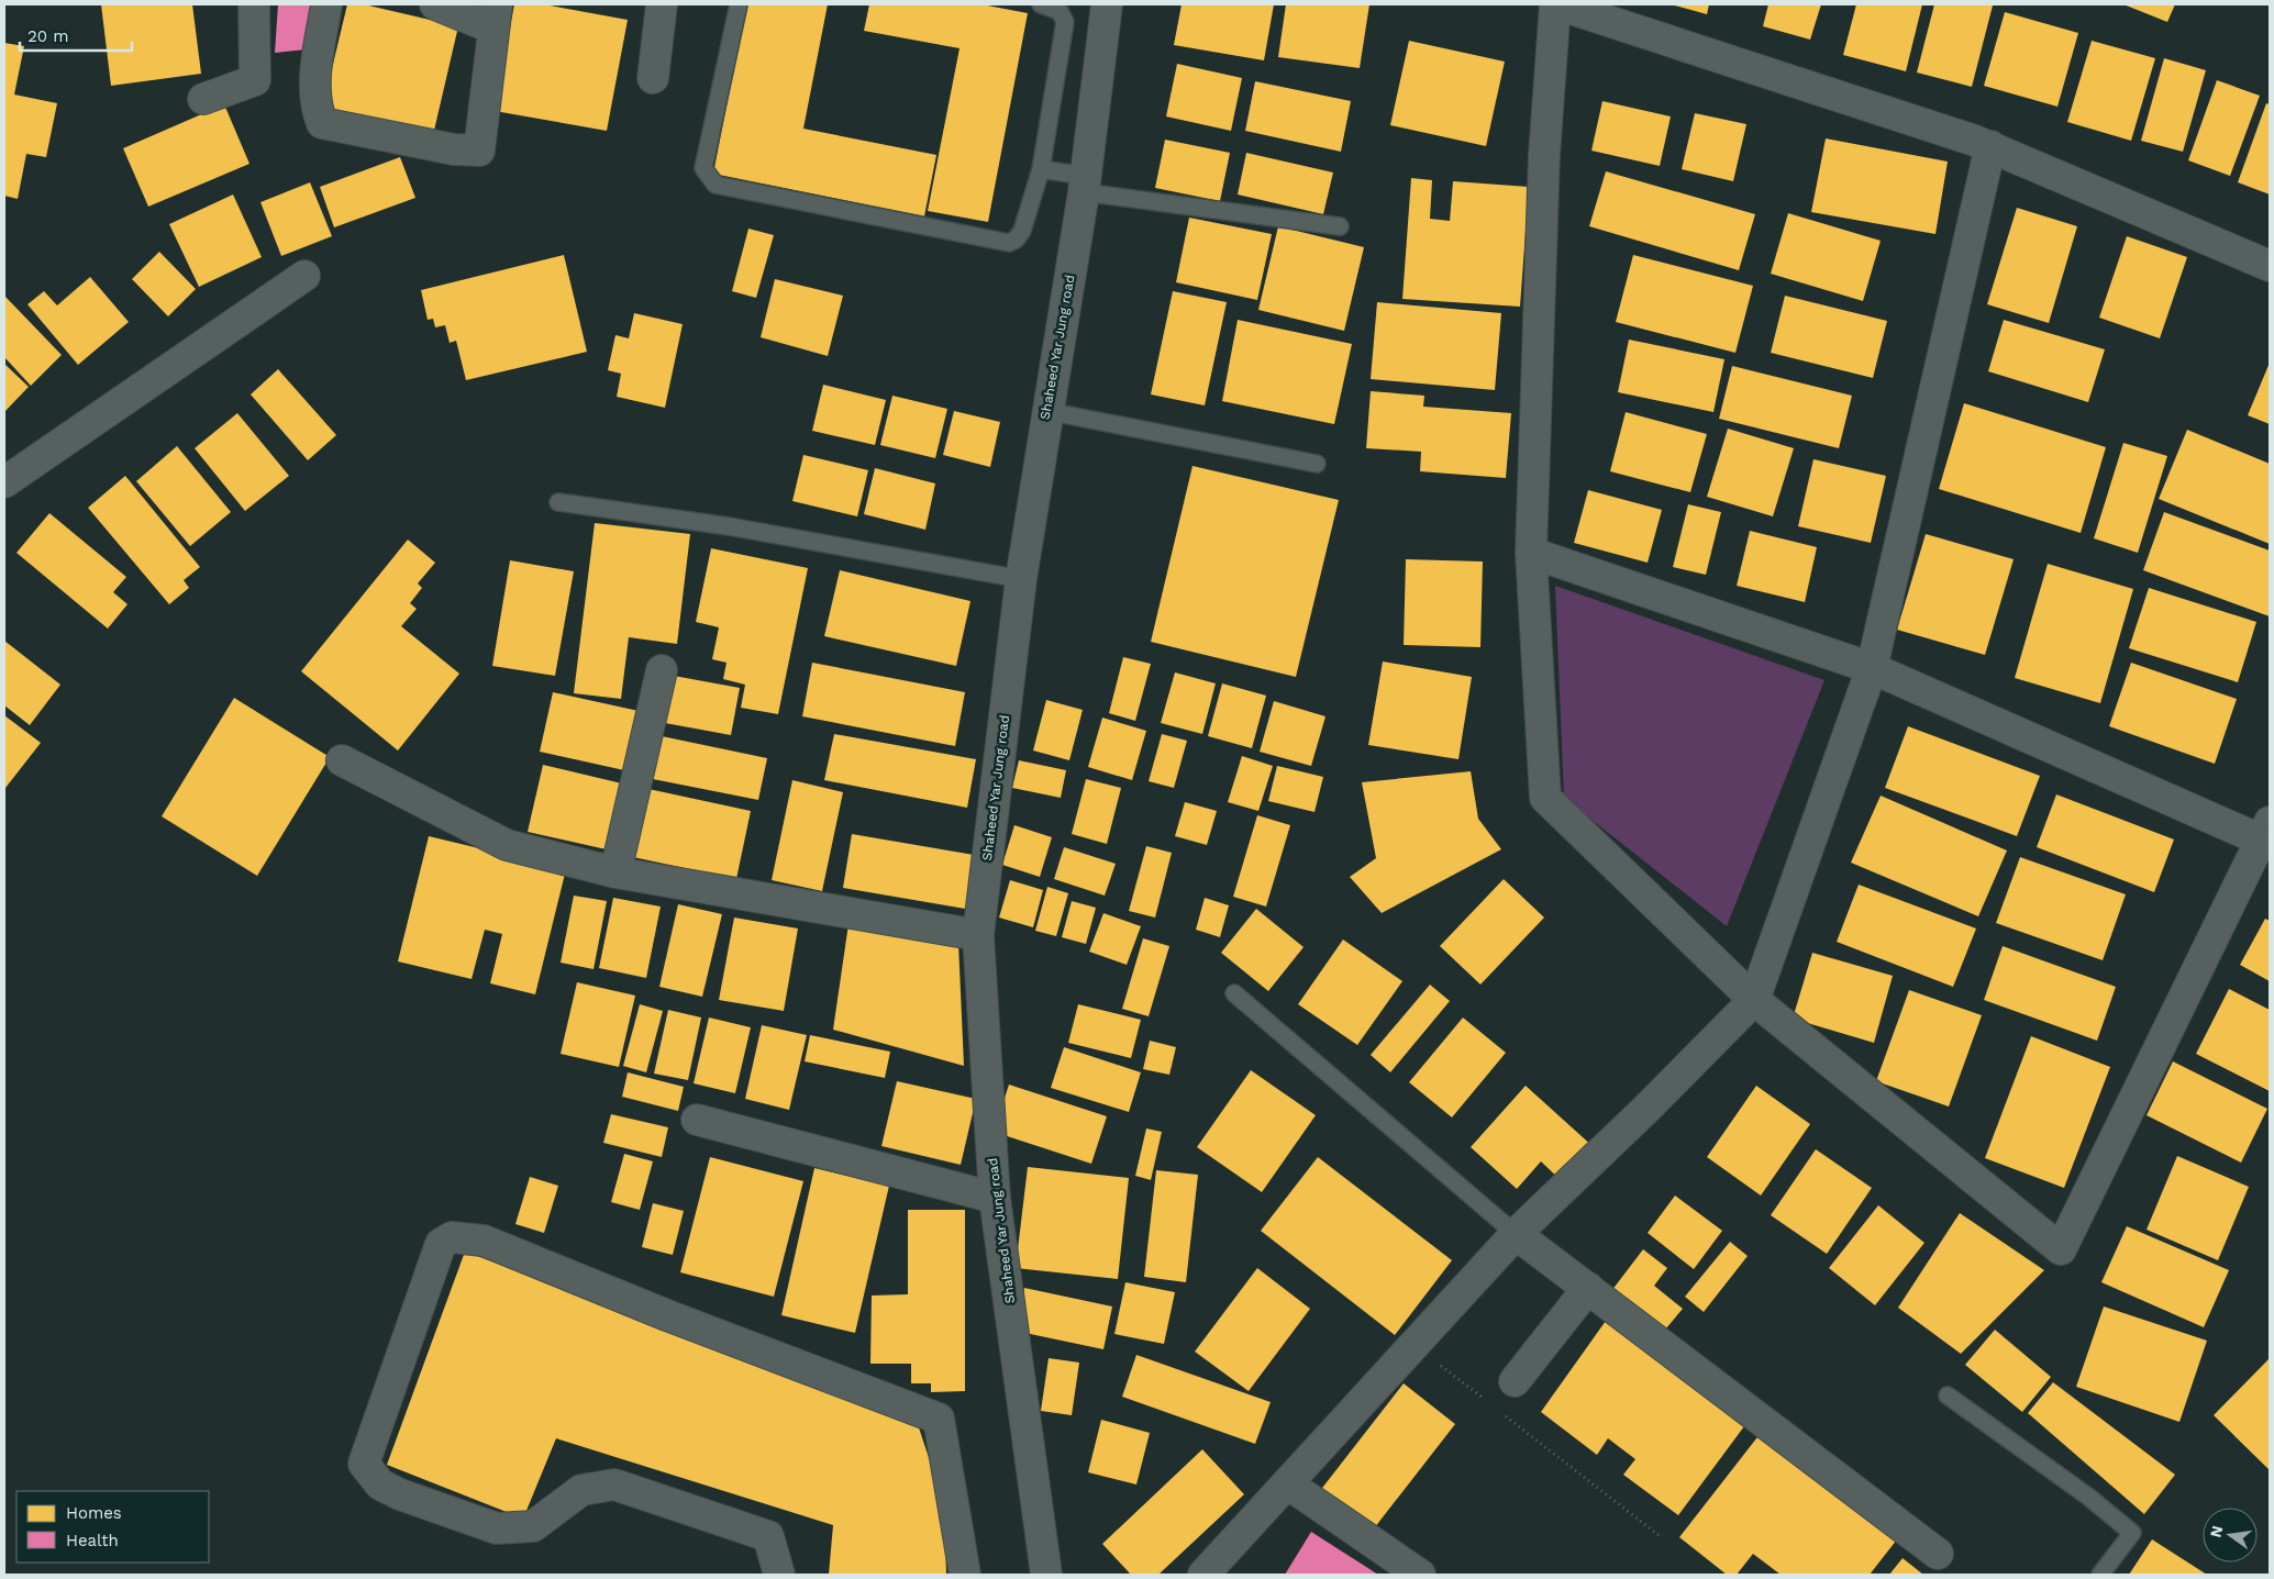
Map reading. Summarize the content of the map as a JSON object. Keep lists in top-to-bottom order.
{
  "streets": {
    "street": ["Shaheed Yar Jung road"]
  },
  "legend": ["Homes", "Health"],
  "scale_bar": "20 m",
  "north": "left"
}
